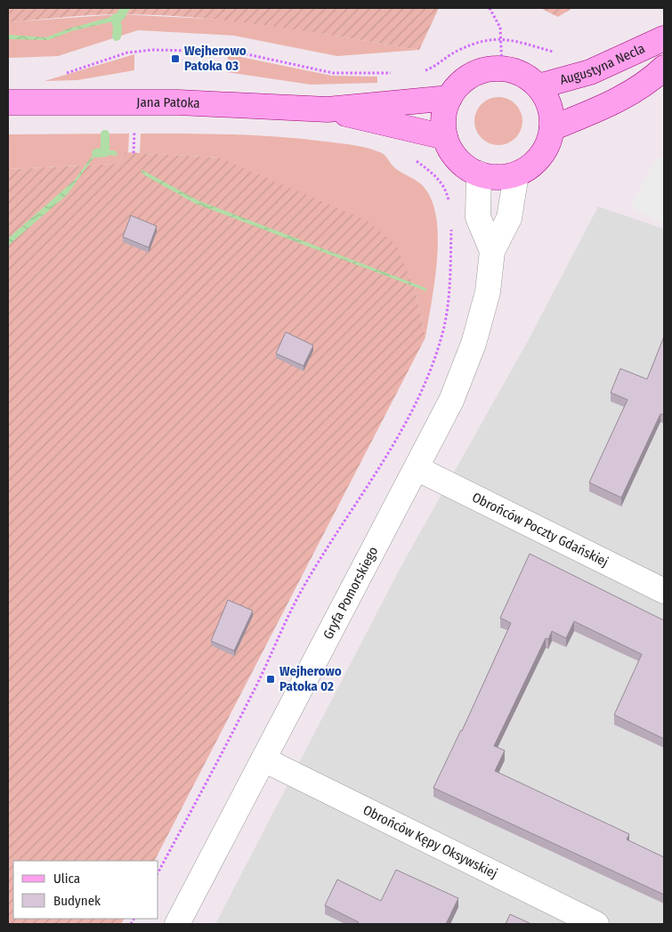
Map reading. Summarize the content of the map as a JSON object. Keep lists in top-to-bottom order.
{
  "streets": {
    "main road": ["Augustyna Necla", "Jana Patoka"],
    "street": ["Obrońców Poczty Gdańskiej", "Gryfa Pomorskiego", "Obrońców Kępy Oksywskiej"]
  },
  "crossings": [
    ["Augustyna Necla", "Jana Patoka"],
    ["Augustyna Necla", "Gryfa Pomorskiego"],
    ["Jana Patoka", "Gryfa Pomorskiego"],
    ["Obrońców Poczty Gdańskiej", "Gryfa Pomorskiego"],
    ["Gryfa Pomorskiego", "Obrońców Kępy Oksywskiej"]
  ],
  "places": {
    "transit": ["Wejherowo Patoka 03", "Wejherowo Patoka 02"]
  },
  "legend": ["Ulica", "Budynek"]
}
